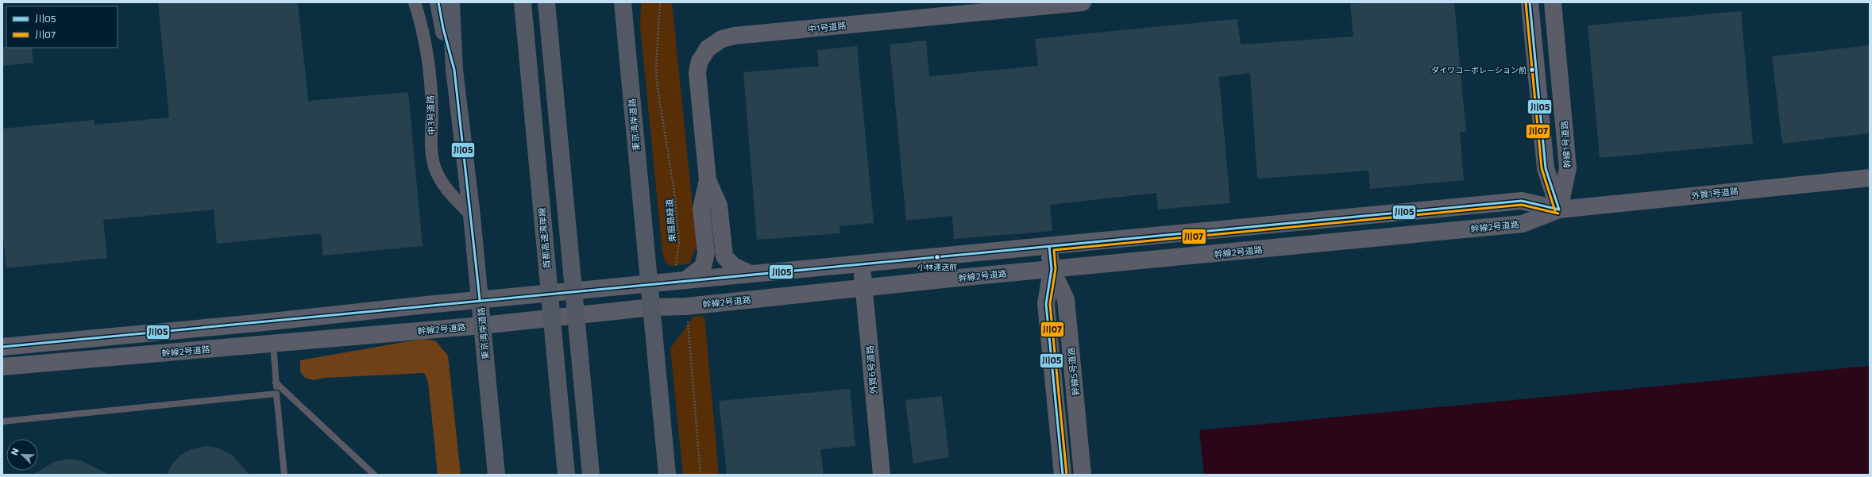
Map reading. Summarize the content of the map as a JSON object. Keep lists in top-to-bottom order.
{
  "streets": {
    "highway": ["東京湾岸道路", "首都高速湾岸線"],
    "street": [
      "中1号道路",
      "中3号道路",
      "幹線1号道路",
      "外貿1号道路",
      "幹線2号道路",
      "外貿6号道路",
      "幹線5号道路"
    ],
    "path": ["東扇島緑道"]
  },
  "crossings": [
    ["中1号道路", "東扇島緑道"],
    ["中3号道路", "東京湾岸道路"],
    ["東京湾岸道路", "幹線2号道路"],
    ["幹線1号道路", "外貿1号道路"],
    ["幹線1号道路", "幹線2号道路"],
    ["外貿1号道路", "幹線2号道路"],
    ["幹線2号道路", "外貿6号道路"],
    ["幹線2号道路", "幹線5号道路"]
  ],
  "places": ["ダイワコーポレーション前", "小林運送前"],
  "lines": ["transit line 川05", "transit line 川07"],
  "legend": ["川05", "川07"],
  "north": "top left"
}
